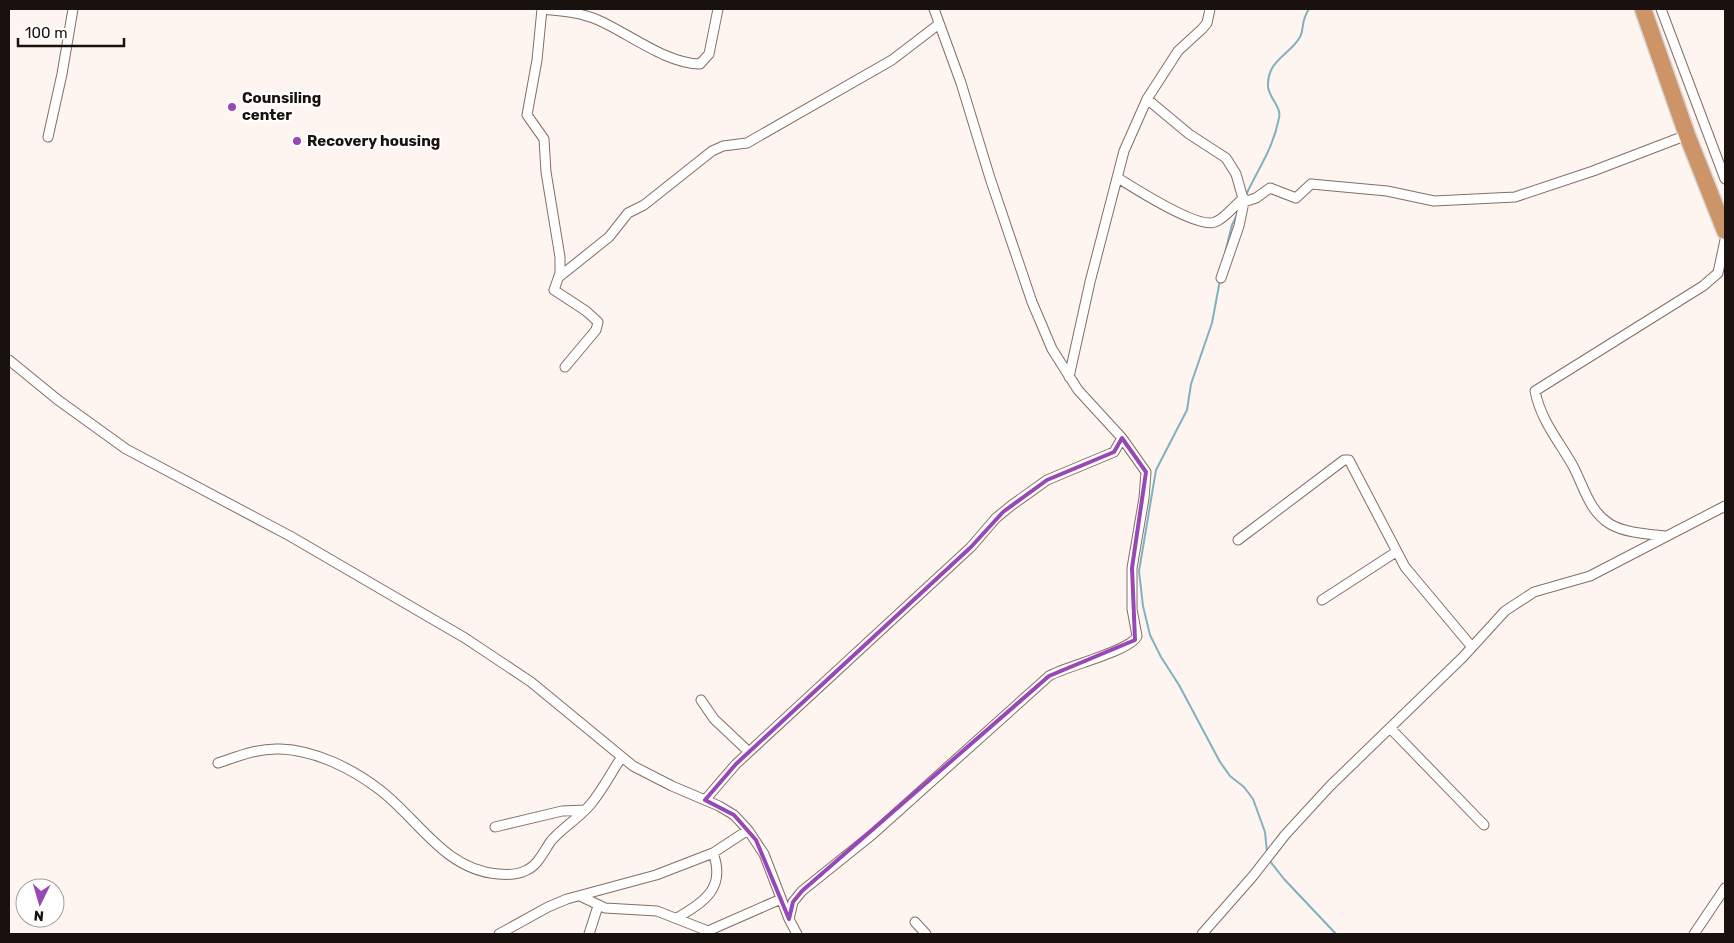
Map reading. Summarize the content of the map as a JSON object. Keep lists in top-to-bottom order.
{
  "places": ["Counsiling center", "Recovery housing"],
  "scale_bar": "100 m",
  "north": "bottom"
}
